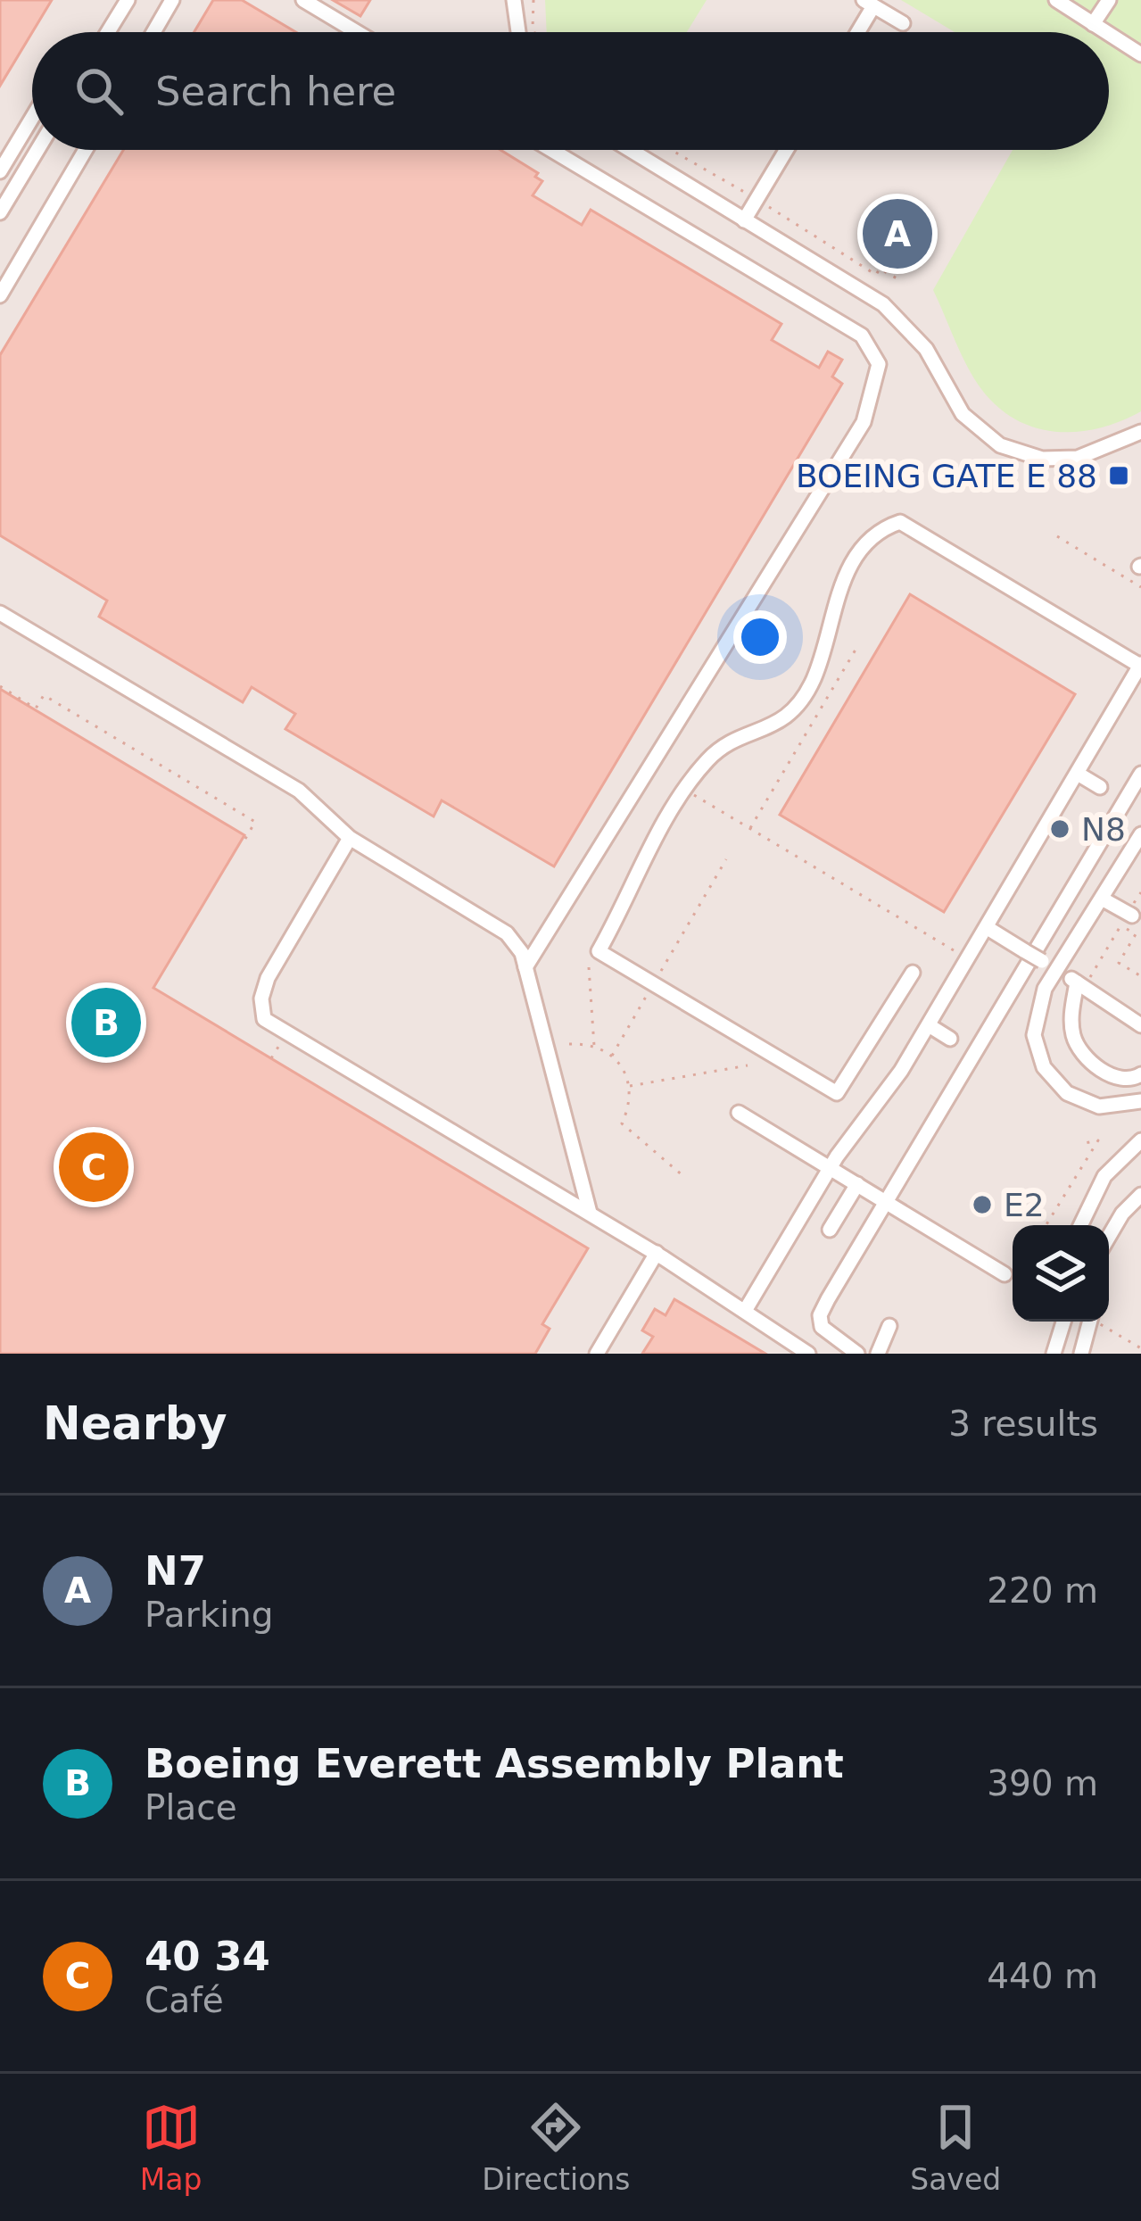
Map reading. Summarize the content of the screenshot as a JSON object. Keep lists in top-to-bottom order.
{
  "places": {
    "transit": ["BOEING GATE E 88"],
    "other": ["N8", "E2"]
  },
  "page": {
    "search": "Search here",
    "pins": ["A", "B", "C"],
    "heading": ["Nearby", "3 results"],
    "list": [
      {
        "mark": "A",
        "name": "N7",
        "note": "Parking",
        "value": "220 m"
      },
      {
        "mark": "B",
        "name": "Boeing Everett Assembly Plant",
        "note": "Place",
        "value": "390 m"
      },
      {
        "mark": "C",
        "name": "40 34",
        "note": "Café",
        "value": "440 m"
      }
    ],
    "nav": ["Map", "Directions", "Saved"]
  }
}
